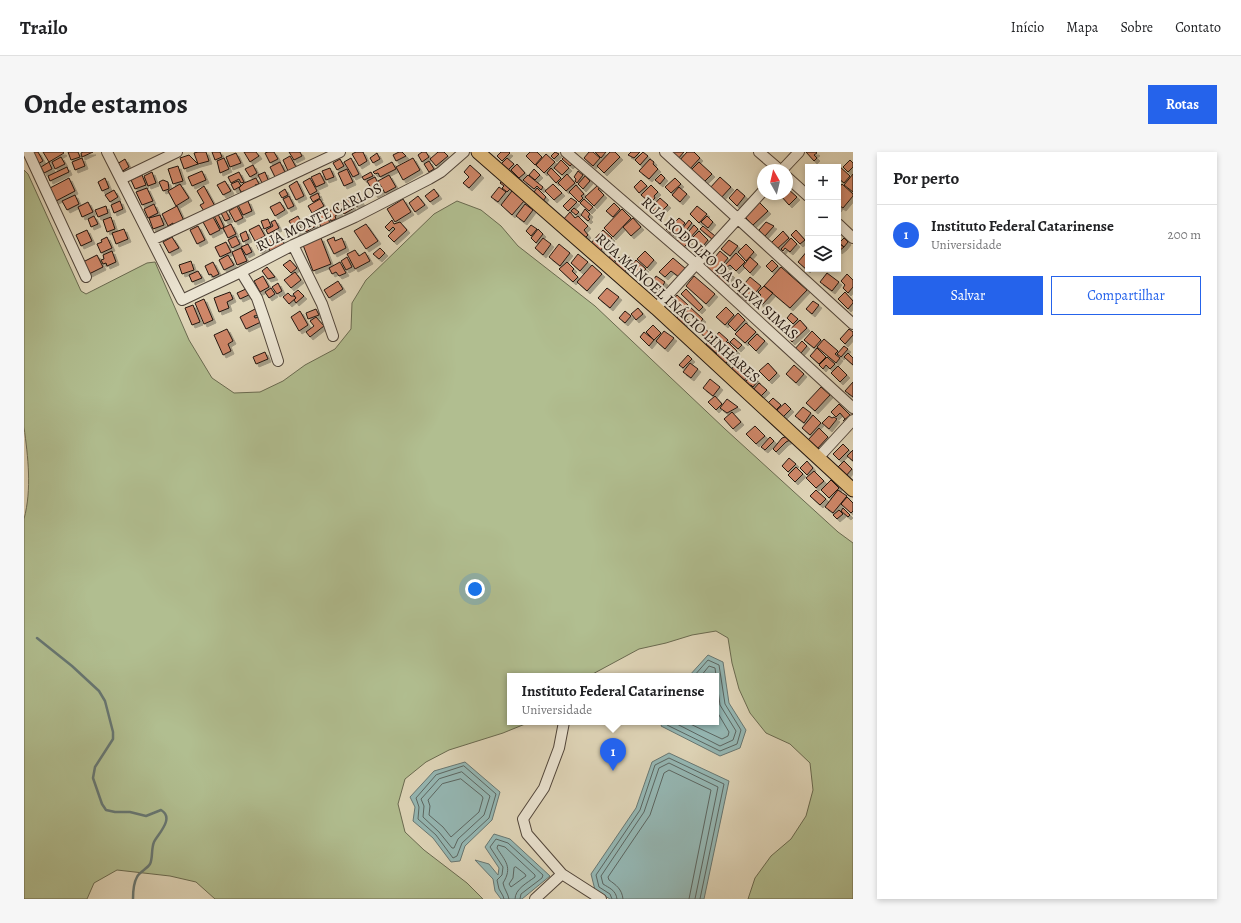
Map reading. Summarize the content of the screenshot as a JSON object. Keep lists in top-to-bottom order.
{
  "streets": {
    "main road": ["RUA MANOEL INÁCIO LINHARES"],
    "street": ["RUA MONTE CARLOS", "RUA RODOLFO DA SILVA SIMAS"]
  },
  "north": "top",
  "page": {
    "header": "Trailo",
    "nav": [
      "Início",
      "Mapa",
      "Sobre",
      "Contato"
    ],
    "title": "Onde estamos",
    "buttons": [
      "Rotas",
      ["Salvar", "Compartilhar"]
    ],
    "heading": "Por perto",
    "map_buttons": ["+", "−"],
    "list": [
      {
        "mark": "1",
        "name": "Instituto Federal Catarinense",
        "note": "Universidade",
        "value": "200 m"
      }
    ],
    "popup": ["Instituto Federal Catarinense", "Universidade"],
    "pins": "1"
  }
}
